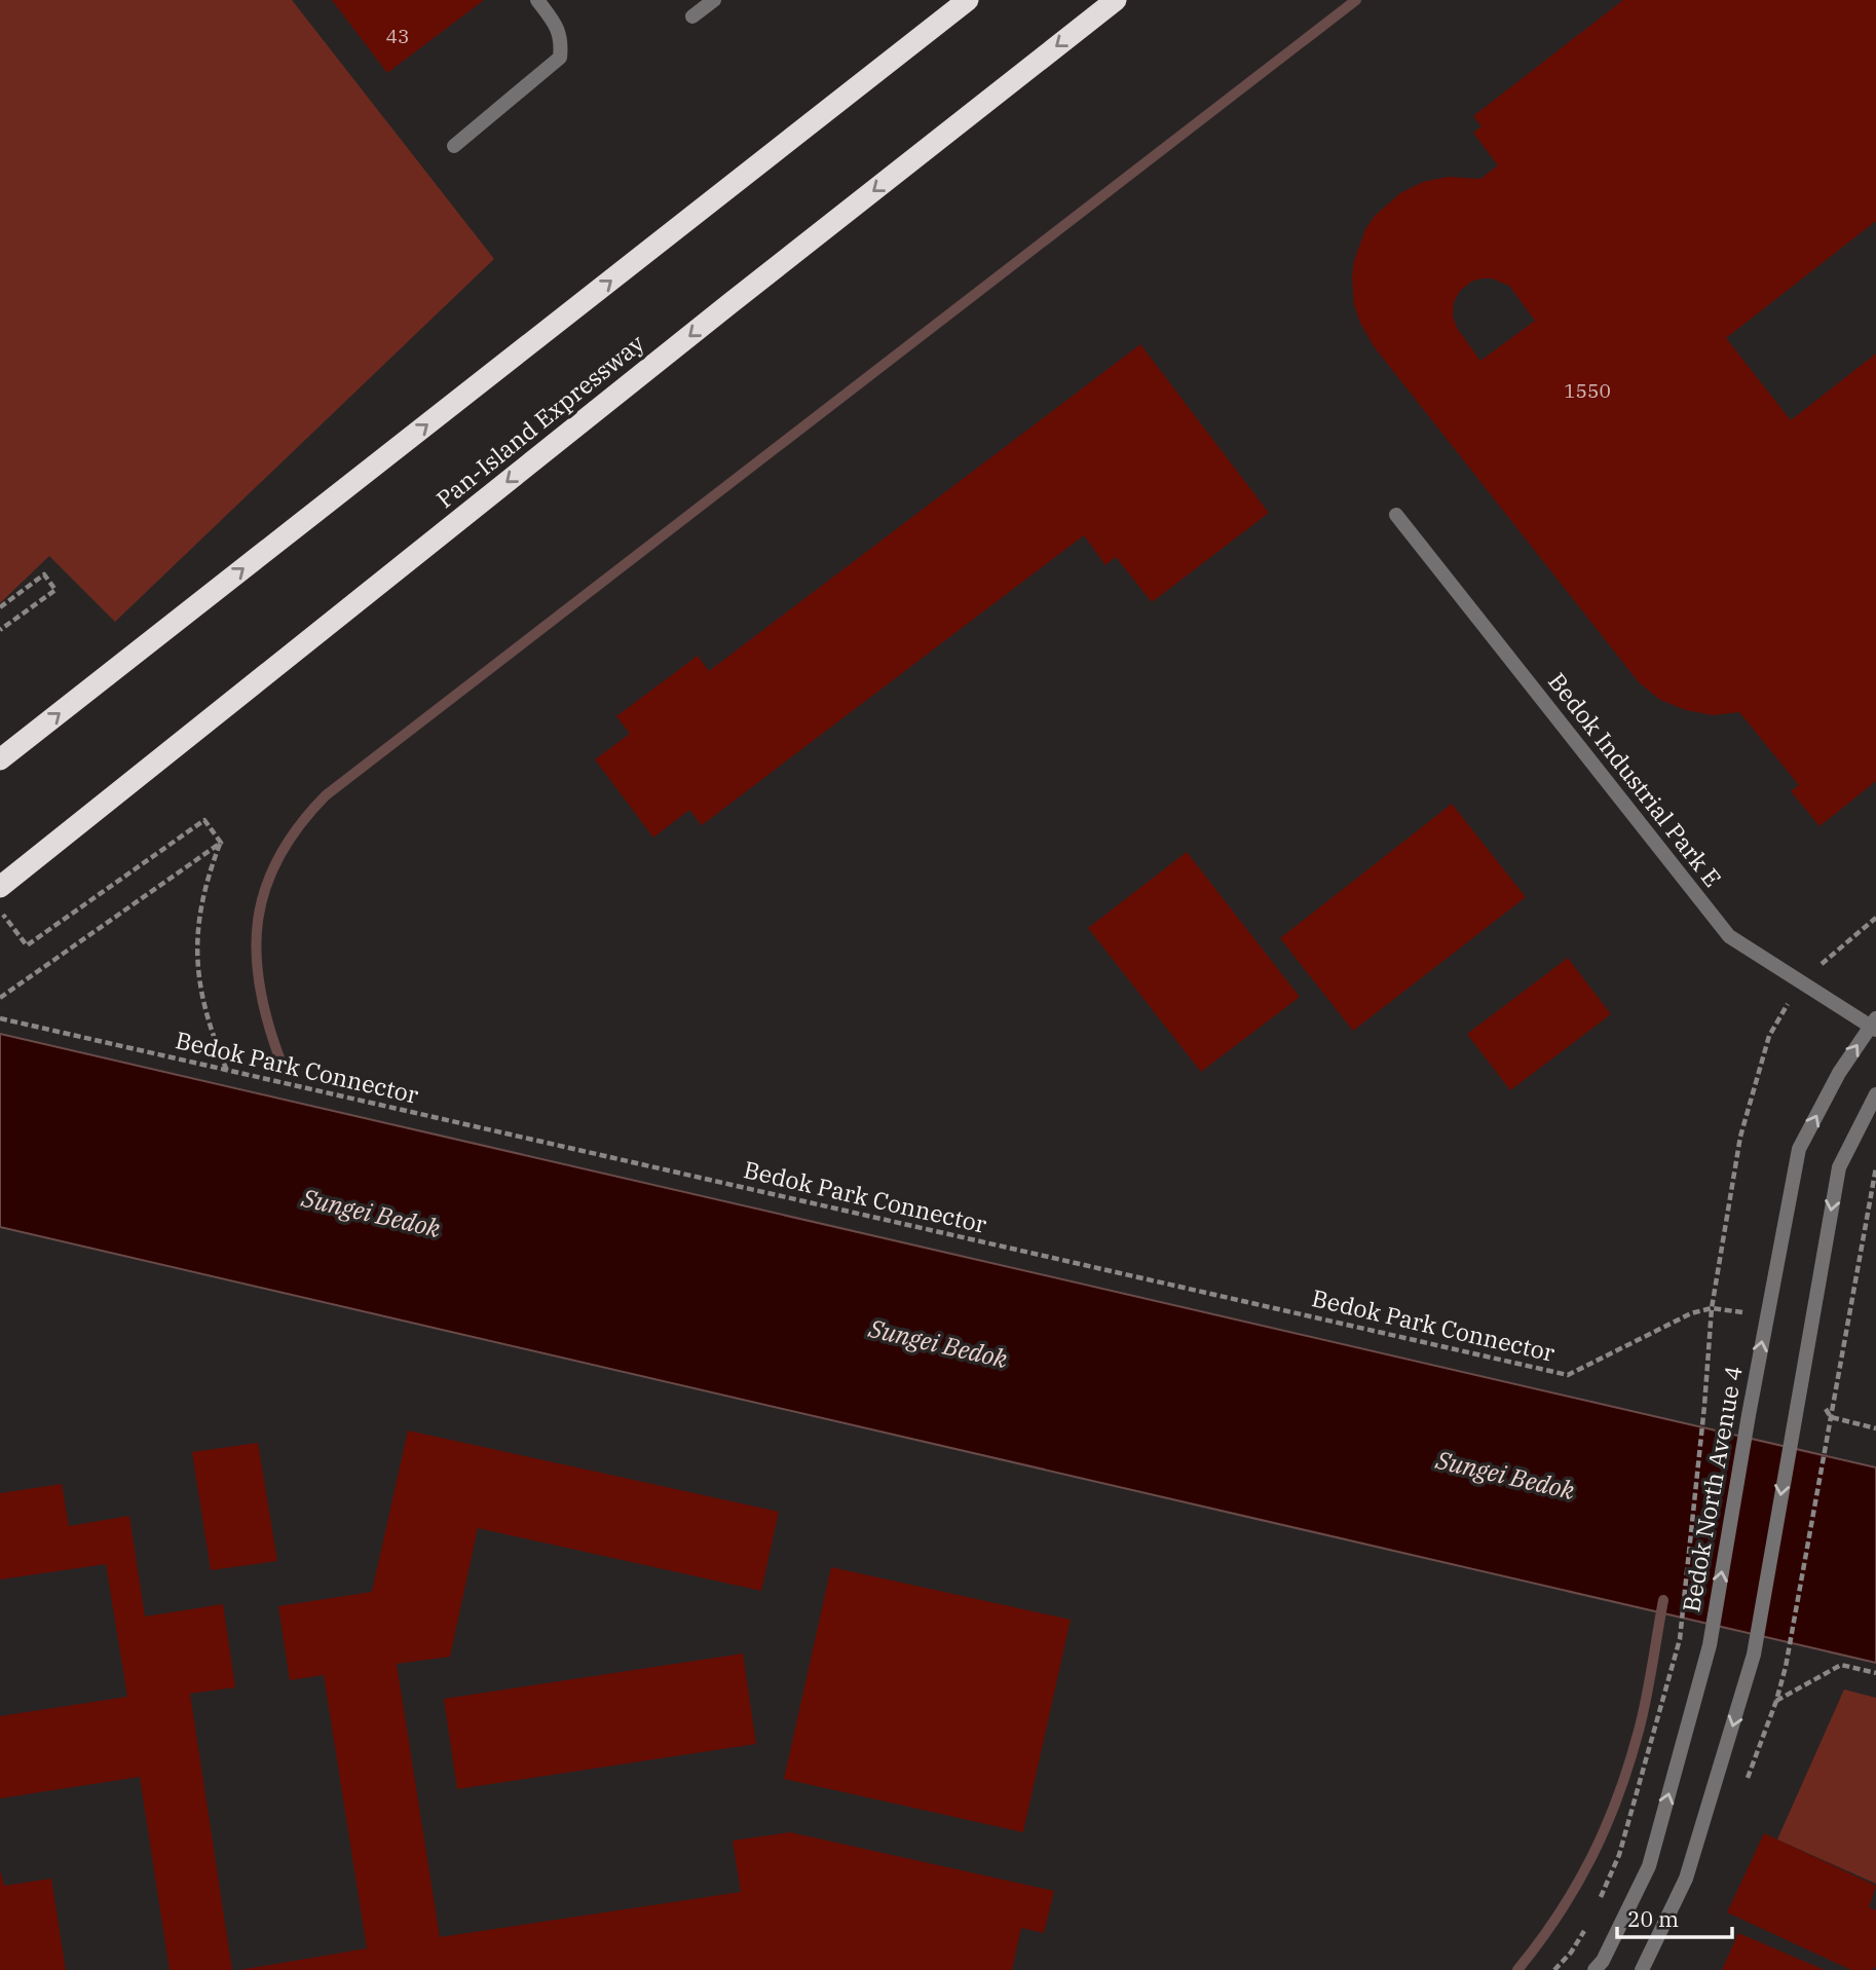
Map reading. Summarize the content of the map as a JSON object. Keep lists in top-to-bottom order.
{
  "streets": {
    "highway": ["Pan-Island Expressway"],
    "street": ["Bedok Industrial Park E", "Bedok North Avenue 4"],
    "path": ["Bedok Park Connector"]
  },
  "crossings": [
    ["Bedok Industrial Park E", "Bedok North Avenue 4"]
  ],
  "water": ["Sungei Bedok"],
  "house_numbers": ["43", "1550"],
  "scale_bar": "20 m"
}
